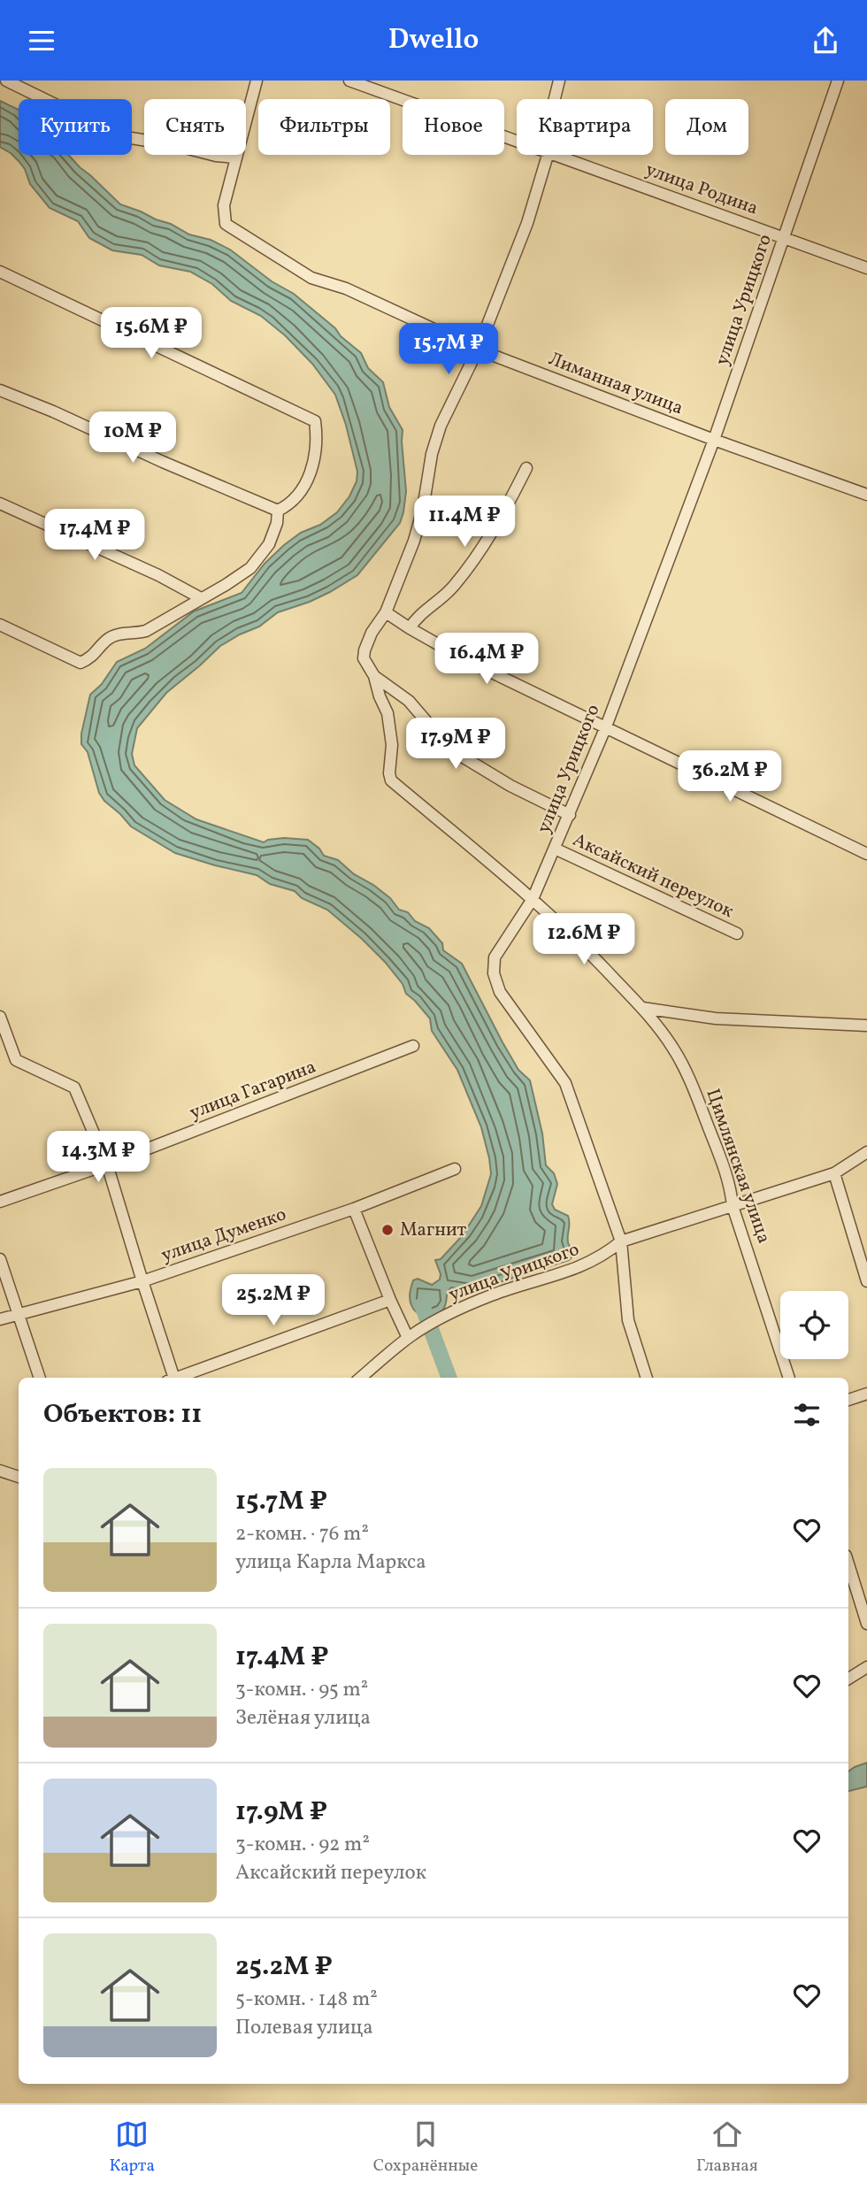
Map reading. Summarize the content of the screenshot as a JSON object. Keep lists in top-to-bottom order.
{
  "streets": {
    "street": [
      "улица Родина",
      "улица Урицкого",
      "Лиманная улица",
      "Аксайский переулок",
      "улица Гагарина",
      "Цимлянская улица",
      "улица Думенко"
    ]
  },
  "crossings": [
    ["улица Родина", "улица Урицкого"],
    ["улица Урицкого", "Лиманная улица"],
    ["улица Урицкого", "Аксайский переулок"],
    ["улица Урицкого", "Цимлянская улица"],
    ["Лиманная улица", "Цимлянская улица"],
    ["Аксайский переулок", "Цимлянская улица"]
  ],
  "places": ["Магнит"],
  "page": {
    "header": "Dwello",
    "chip": [
      "Купить",
      "Снять",
      "Фильтры",
      "Новое",
      "Квартира",
      "Дом"
    ],
    "price": [
      "15.6M ₽",
      "15.7M ₽",
      "10M ₽",
      "11.4M ₽",
      "17.4M ₽",
      "16.4M ₽",
      "17.9M ₽",
      "36.2M ₽",
      "12.6M ₽",
      "14.3M ₽",
      "25.2M ₽"
    ],
    "heading": "Объектов: 11",
    "list": [
      {
        "name": "15.7M ₽",
        "note": "2-комн. · 76 m² · улица Карла Маркса"
      },
      {
        "name": "17.4M ₽",
        "note": "3-комн. · 95 m² · Зелёная улица"
      },
      {
        "name": "17.9M ₽",
        "note": "3-комн. · 92 m² · Аксайский переулок"
      },
      {
        "name": "25.2M ₽",
        "note": "5-комн. · 148 m² · Полевая улица"
      }
    ],
    "tabs": ["Карта", "Сохранённые", "Главная"]
  }
}
